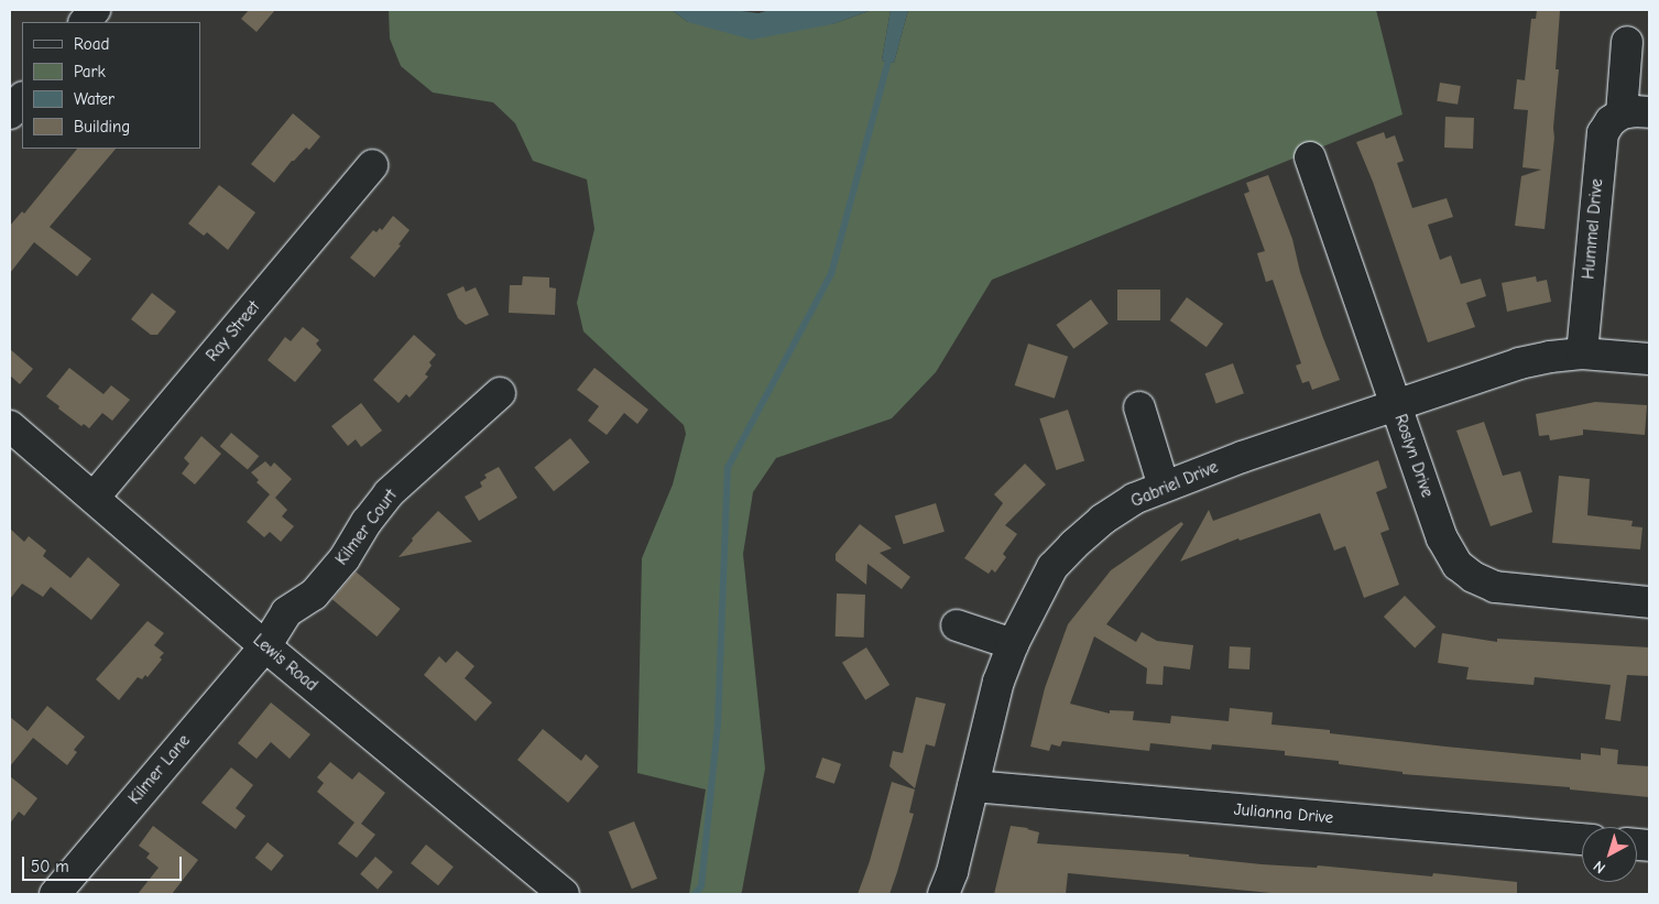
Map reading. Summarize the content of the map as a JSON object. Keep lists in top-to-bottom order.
{
  "streets": {
    "street": [
      "Hummel Drive",
      "Ray Street",
      "Roslyn Drive",
      "Gabriel Drive",
      "Kilmer Court",
      "Lewis Road",
      "Kilmer Lane",
      "Julianna Drive"
    ]
  },
  "crossings": [
    ["Hummel Drive", "Gabriel Drive"],
    ["Ray Street", "Lewis Road"],
    ["Roslyn Drive", "Gabriel Drive"],
    ["Gabriel Drive", "Julianna Drive"],
    ["Kilmer Court", "Lewis Road"],
    ["Kilmer Court", "Kilmer Lane"],
    ["Lewis Road", "Kilmer Lane"]
  ],
  "legend": [
    "Road",
    "Park",
    "Water",
    "Building"
  ],
  "scale_bar": "50 m",
  "north": "bottom left"
}
